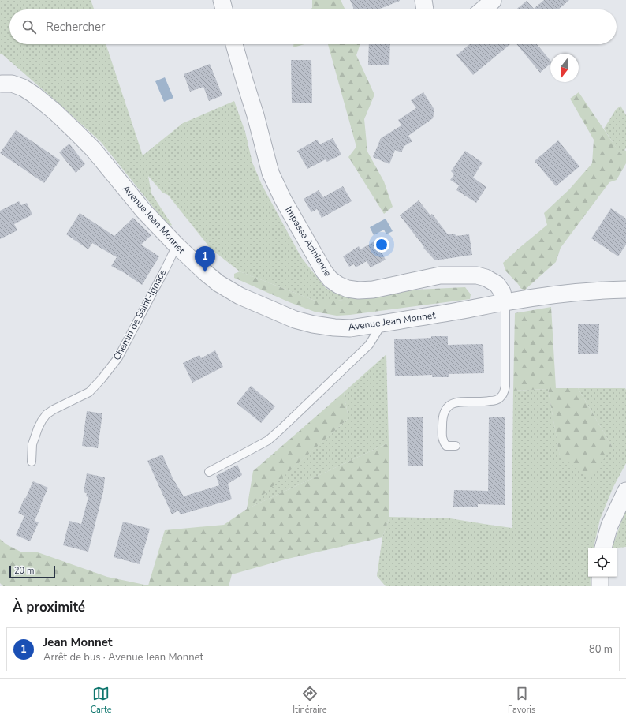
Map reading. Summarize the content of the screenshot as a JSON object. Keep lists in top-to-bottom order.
{
  "streets": {
    "street": ["Avenue Jean Monnet", "Impasse Asinienne"],
    "lane": ["Chemin de Saint-Ignace"]
  },
  "crossings": [
    ["Avenue Jean Monnet", "Impasse Asinienne"],
    ["Avenue Jean Monnet", "Chemin de Saint-Ignace"]
  ],
  "scale_bar": "20 m",
  "north": "bottom",
  "page": {
    "search": "Rechercher",
    "pins": "1",
    "scale": "20 m",
    "heading": "À proximité",
    "list": [
      {
        "mark": "1",
        "name": "Jean Monnet",
        "note": "Arrêt de bus · Avenue Jean Monnet",
        "value": "80 m"
      }
    ],
    "nav": ["Carte", "Itinéraire", "Favoris"]
  }
}
